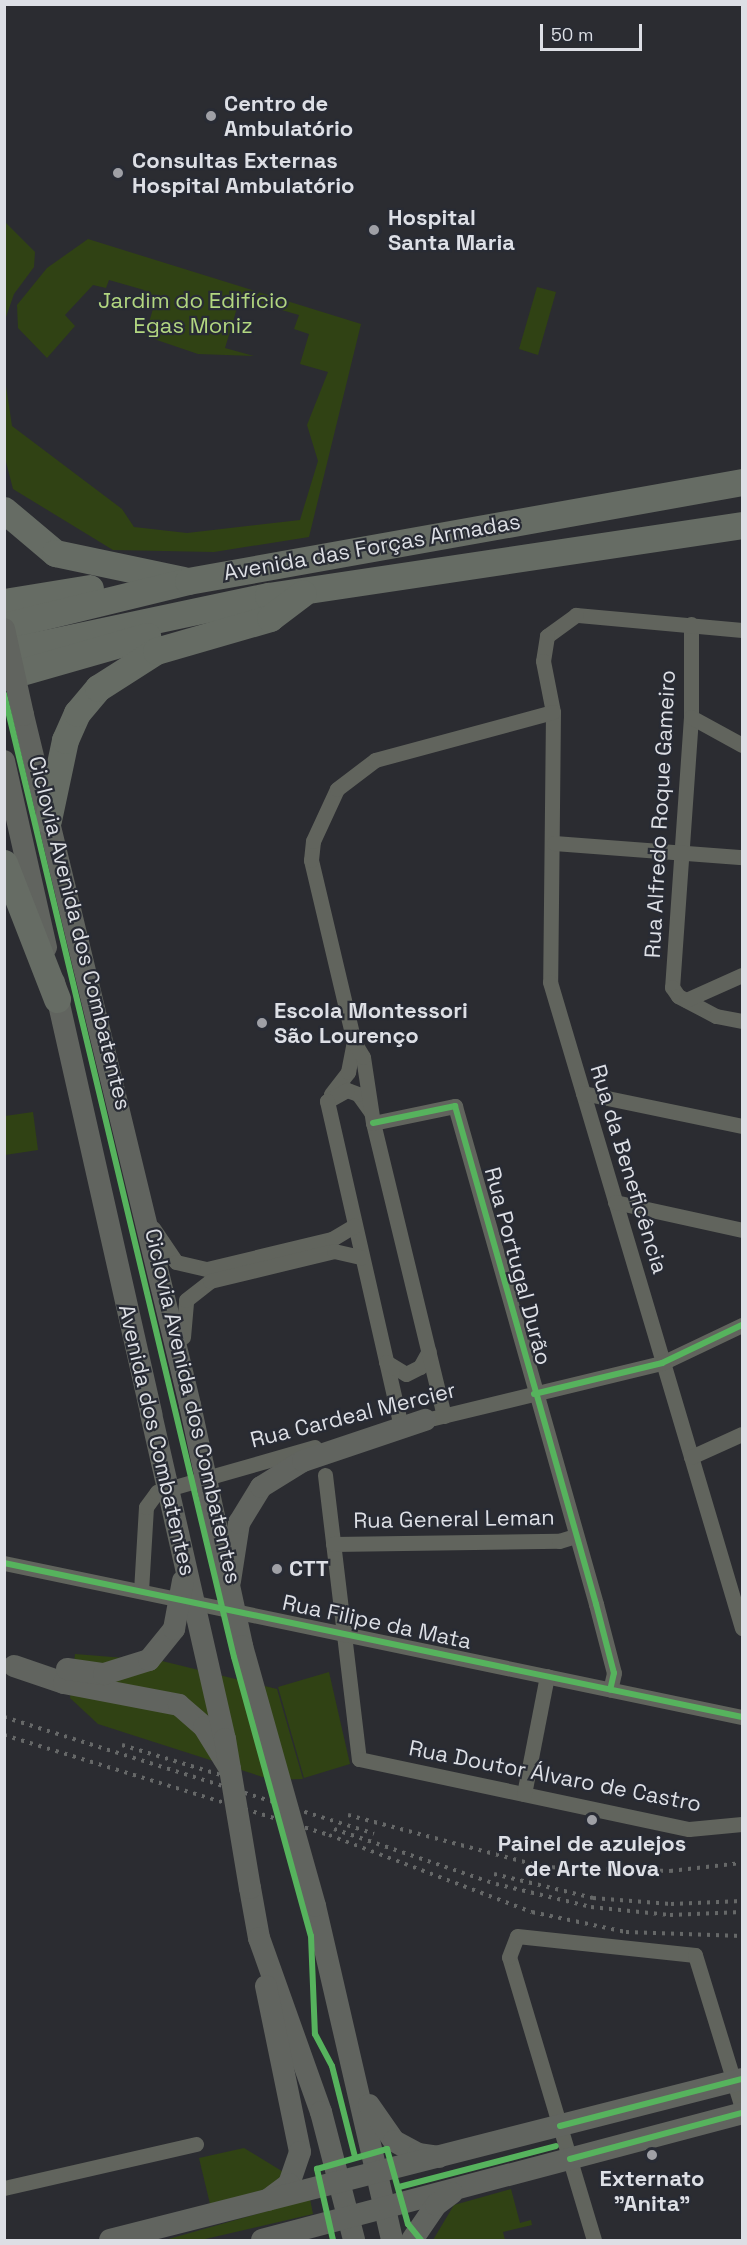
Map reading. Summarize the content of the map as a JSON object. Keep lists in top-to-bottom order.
{
  "streets": {
    "highway": ["Avenida das Forças Armadas"],
    "main road": ["Avenida dos Combatentes"],
    "street": [
      "Rua Alfredo Roque Gameiro",
      "Rua da Beneficência",
      "Rua Portugal Durão",
      "Rua Cardeal Mercier",
      "Rua General Leman",
      "Rua Filipe da Mata",
      "Rua Doutor Álvaro de Castro"
    ],
    "cycle path": ["Ciclovia Avenida dos Combatentes"]
  },
  "crossings": [
    ["Avenida das Forças Armadas", "Avenida dos Combatentes"],
    ["Rua Alfredo Roque Gameiro", "Rua da Beneficência"],
    ["Rua da Beneficência", "Rua Cardeal Mercier"],
    ["Rua Portugal Durão", "Rua Cardeal Mercier"],
    ["Rua Portugal Durão", "Rua General Leman"],
    ["Rua Portugal Durão", "Rua Filipe da Mata"],
    ["Rua Cardeal Mercier", "Rua Filipe da Mata"],
    ["Rua Filipe da Mata", "Rua Doutor Álvaro de Castro"]
  ],
  "parks": ["Jardim do Edifício Egas Moniz"],
  "places": [
    "Centro de Ambulatório",
    "Consultas Externas Hospital Ambulatório",
    "Hospital Santa Maria",
    "Escola Montessori São Lourenço",
    "CTT",
    "Painel de azulejos de Arte Nova",
    "Externato \"Anita\""
  ],
  "scale_bar": "50 m"
}
